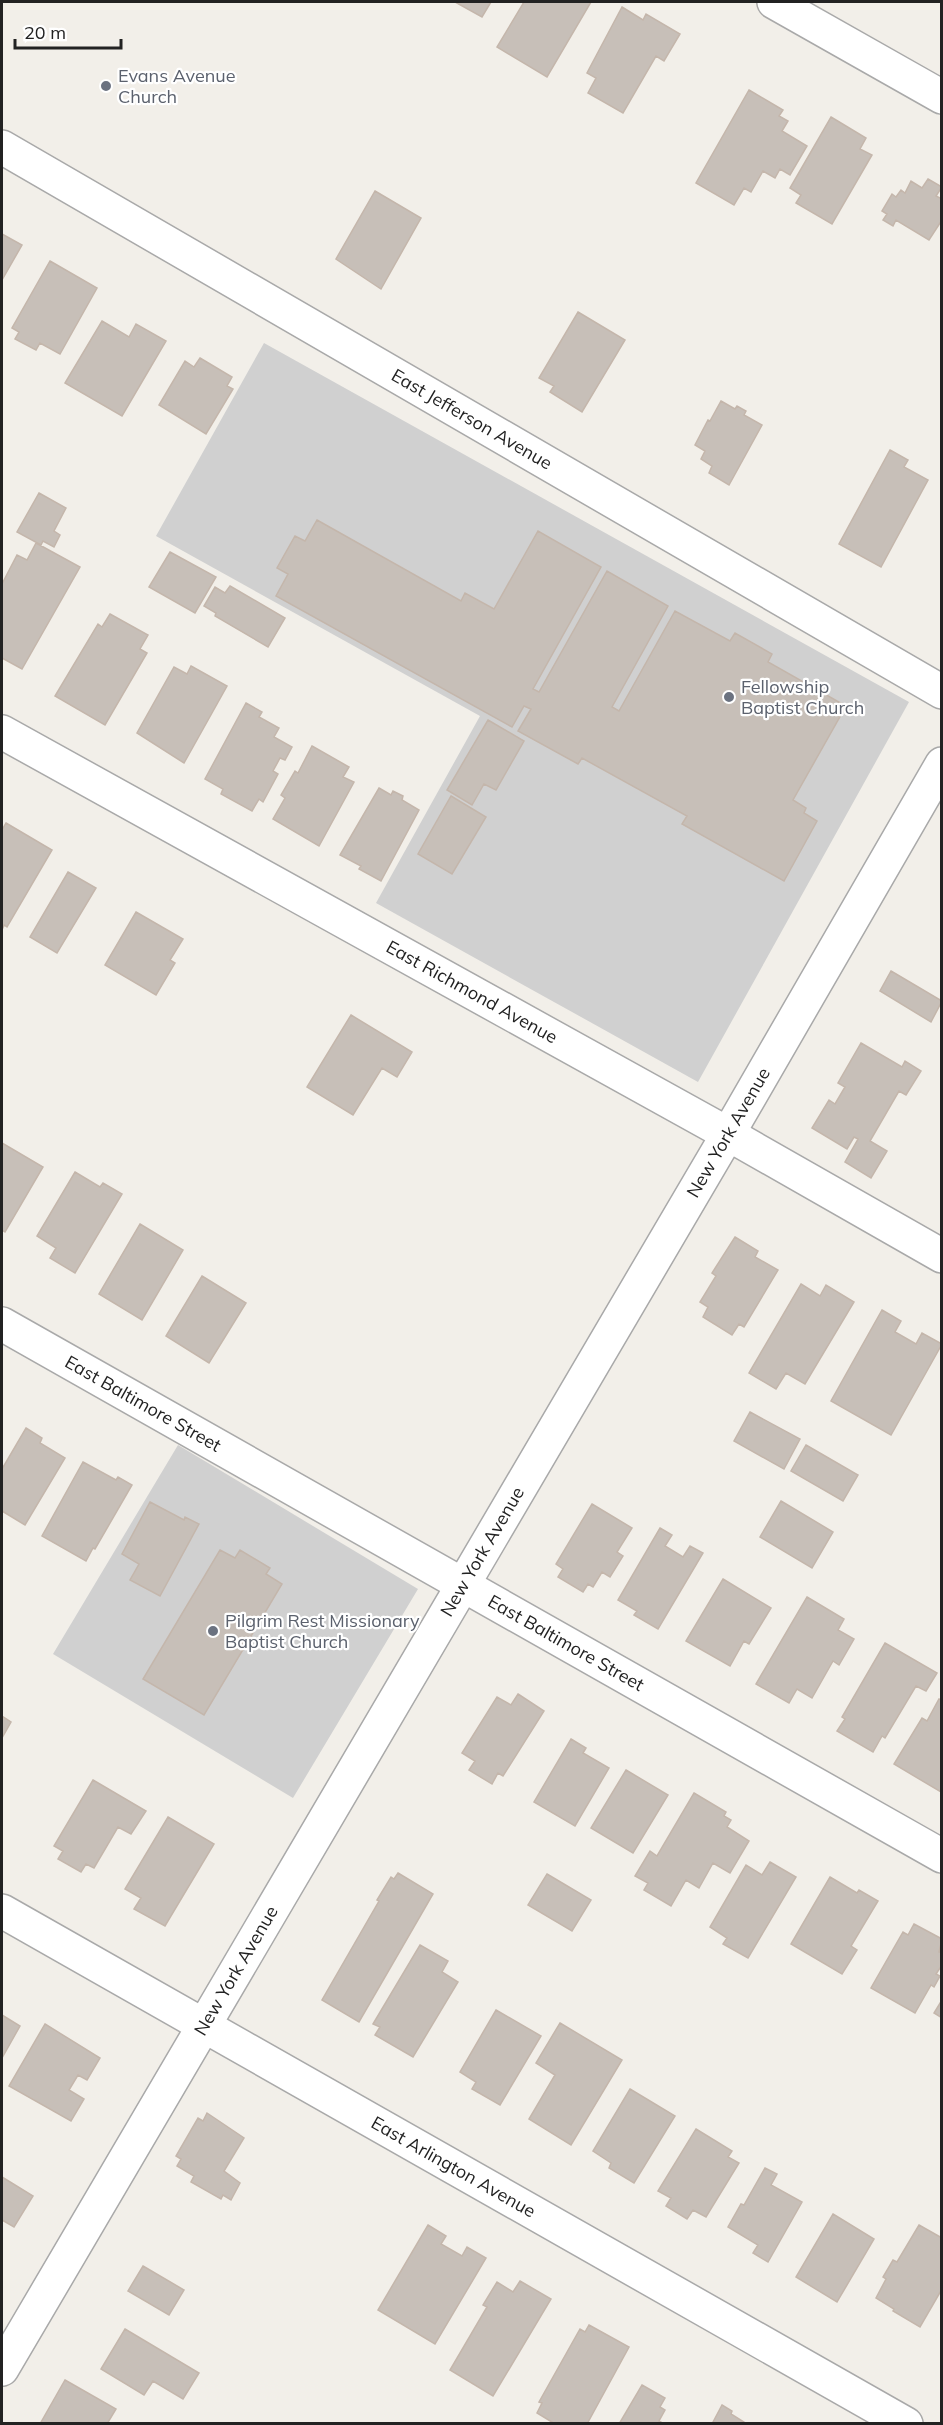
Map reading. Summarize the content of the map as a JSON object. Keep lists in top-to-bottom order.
{
  "streets": {
    "street": [
      "East Jefferson Avenue",
      "East Richmond Avenue",
      "New York Avenue",
      "East Baltimore Street",
      "East Arlington Avenue"
    ]
  },
  "crossings": [
    ["East Richmond Avenue", "New York Avenue"],
    ["New York Avenue", "East Baltimore Street"],
    ["New York Avenue", "East Arlington Avenue"]
  ],
  "places": ["Evans Avenue Church", "Fellowship Baptist Church", "Pilgrim Rest Missionary Baptist Church"],
  "scale_bar": "20 m"
}
